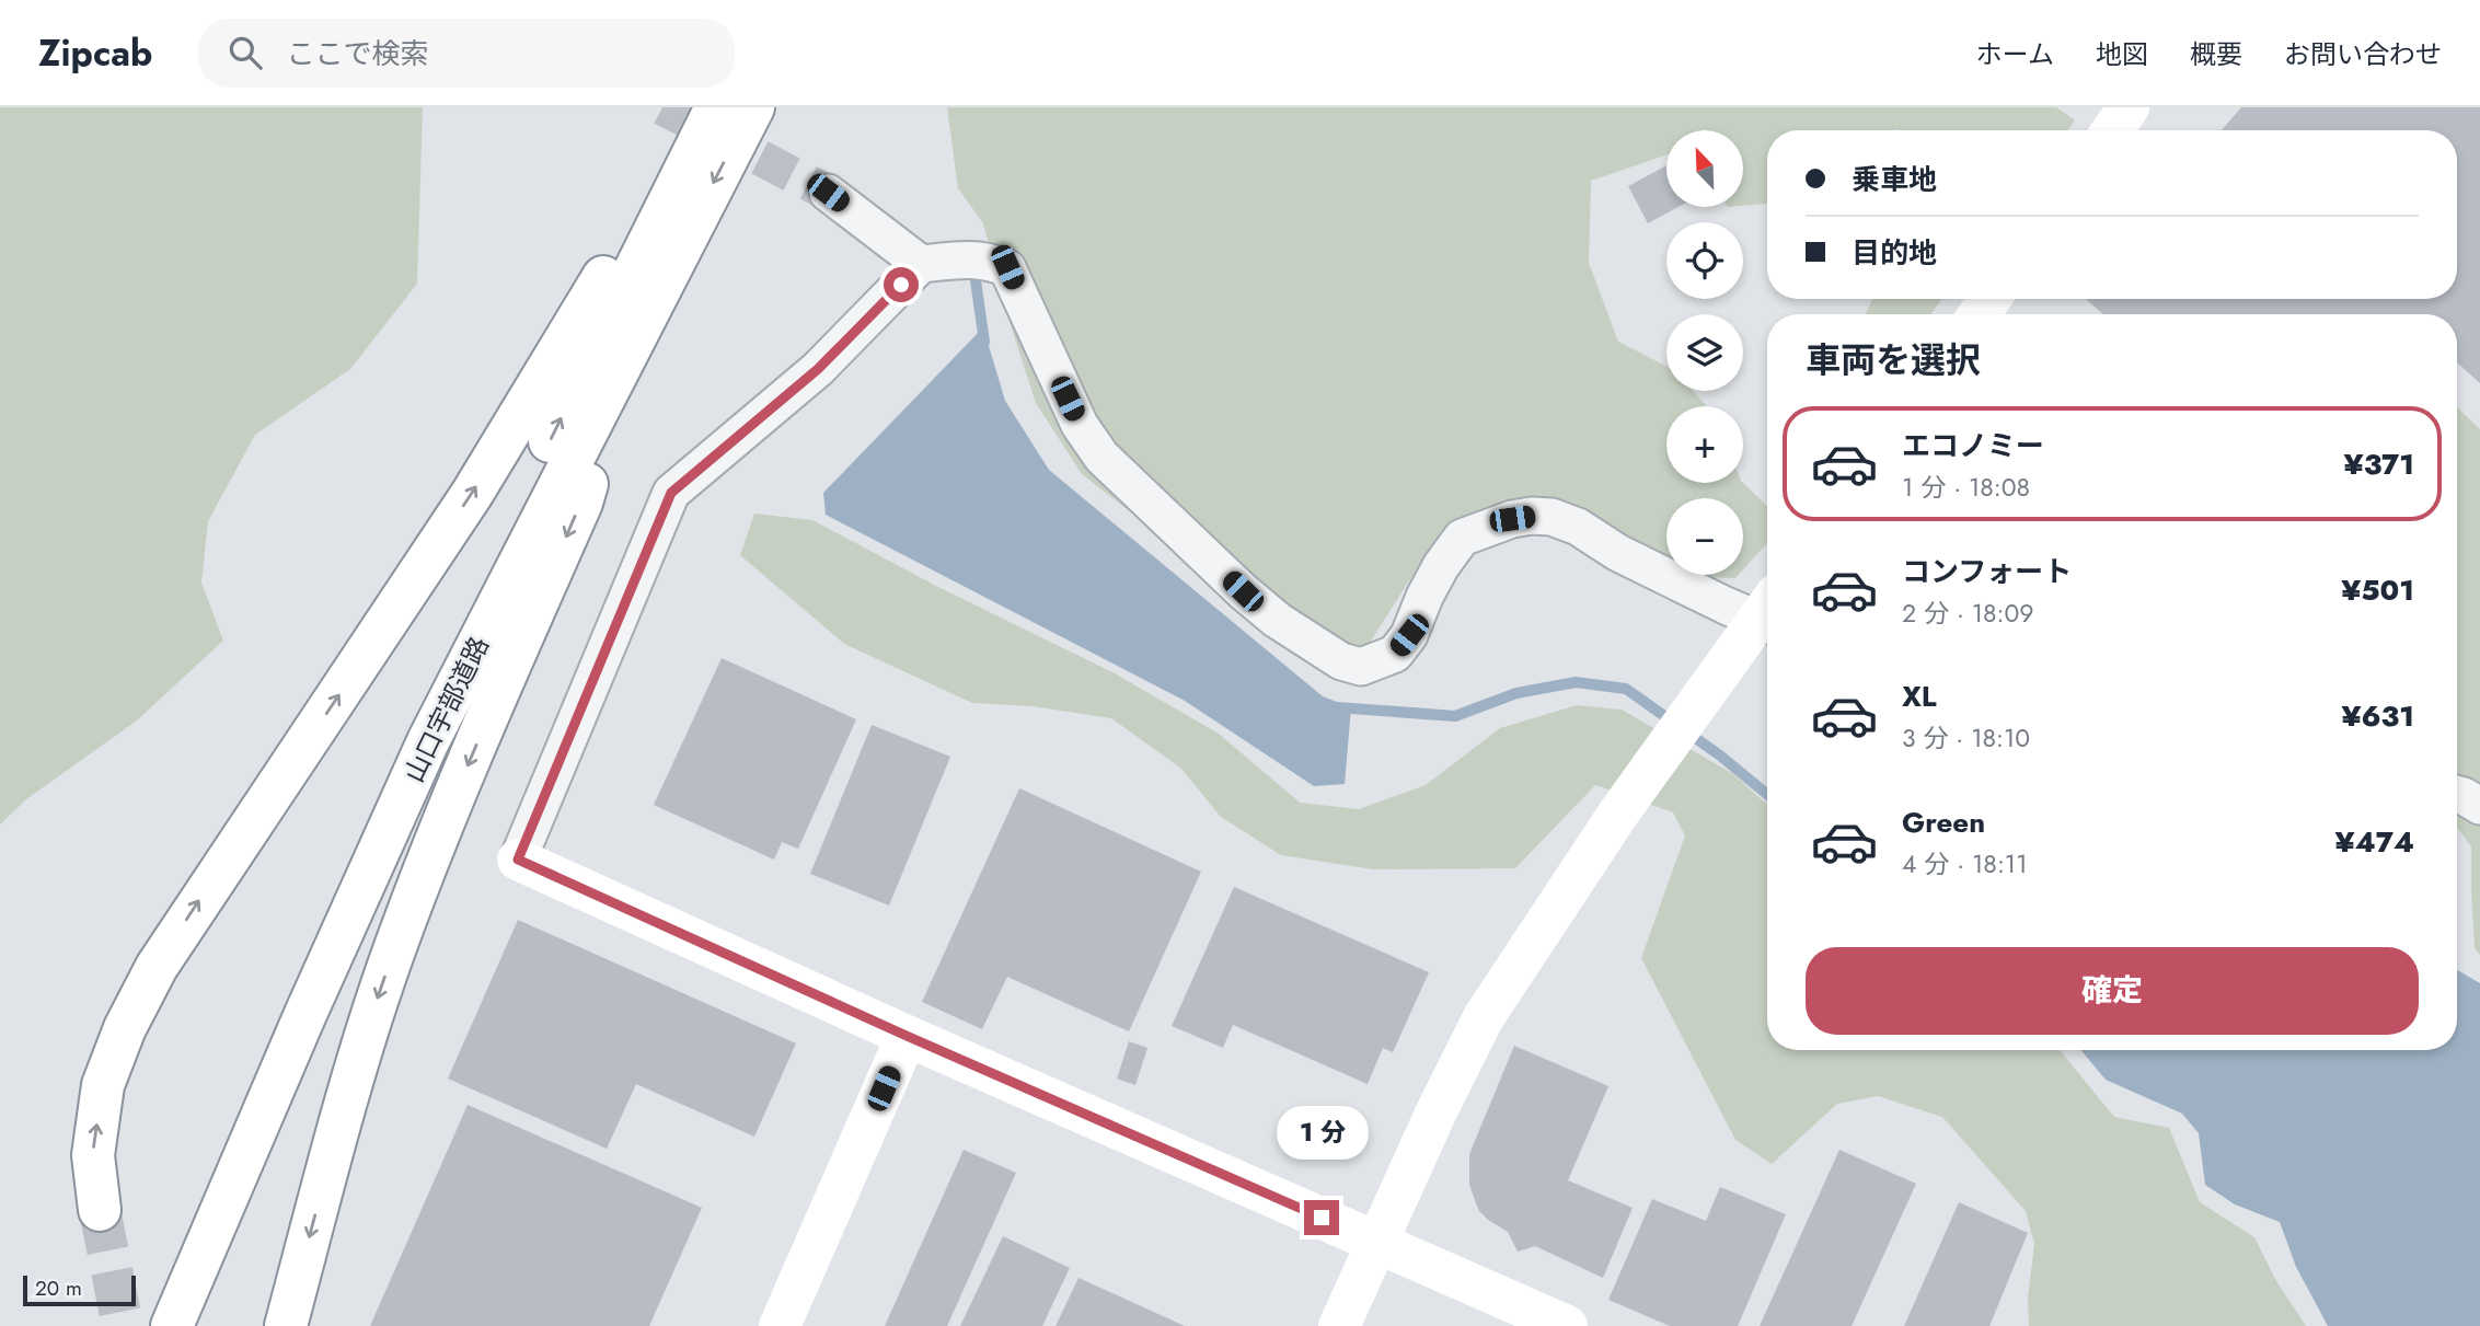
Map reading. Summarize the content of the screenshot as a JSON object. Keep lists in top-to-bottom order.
{
  "streets": {
    "main road": ["山口宇部道路"]
  },
  "scale_bar": "20 m",
  "north": "top left",
  "page": {
    "header": "Zipcab",
    "search": "ここで検索",
    "nav": [
      "ホーム",
      "地図",
      "概要",
      "お問い合わせ"
    ],
    "map_buttons": ["+", "−"],
    "banner": ["乗車地", "目的地"],
    "heading": "車両を選択",
    "list": [
      {
        "name": "エコノミー",
        "note": "1 分 · 18:08",
        "value": "¥371"
      },
      {
        "name": "コンフォート",
        "note": "2 分 · 18:09",
        "value": "¥501"
      },
      {
        "name": "XL",
        "note": "3 分 · 18:10",
        "value": "¥631"
      },
      {
        "name": "Green",
        "note": "4 分 · 18:11",
        "value": "¥474"
      }
    ],
    "buttons": "確定",
    "bubble": "1 分",
    "scale": "20 m"
  }
}
